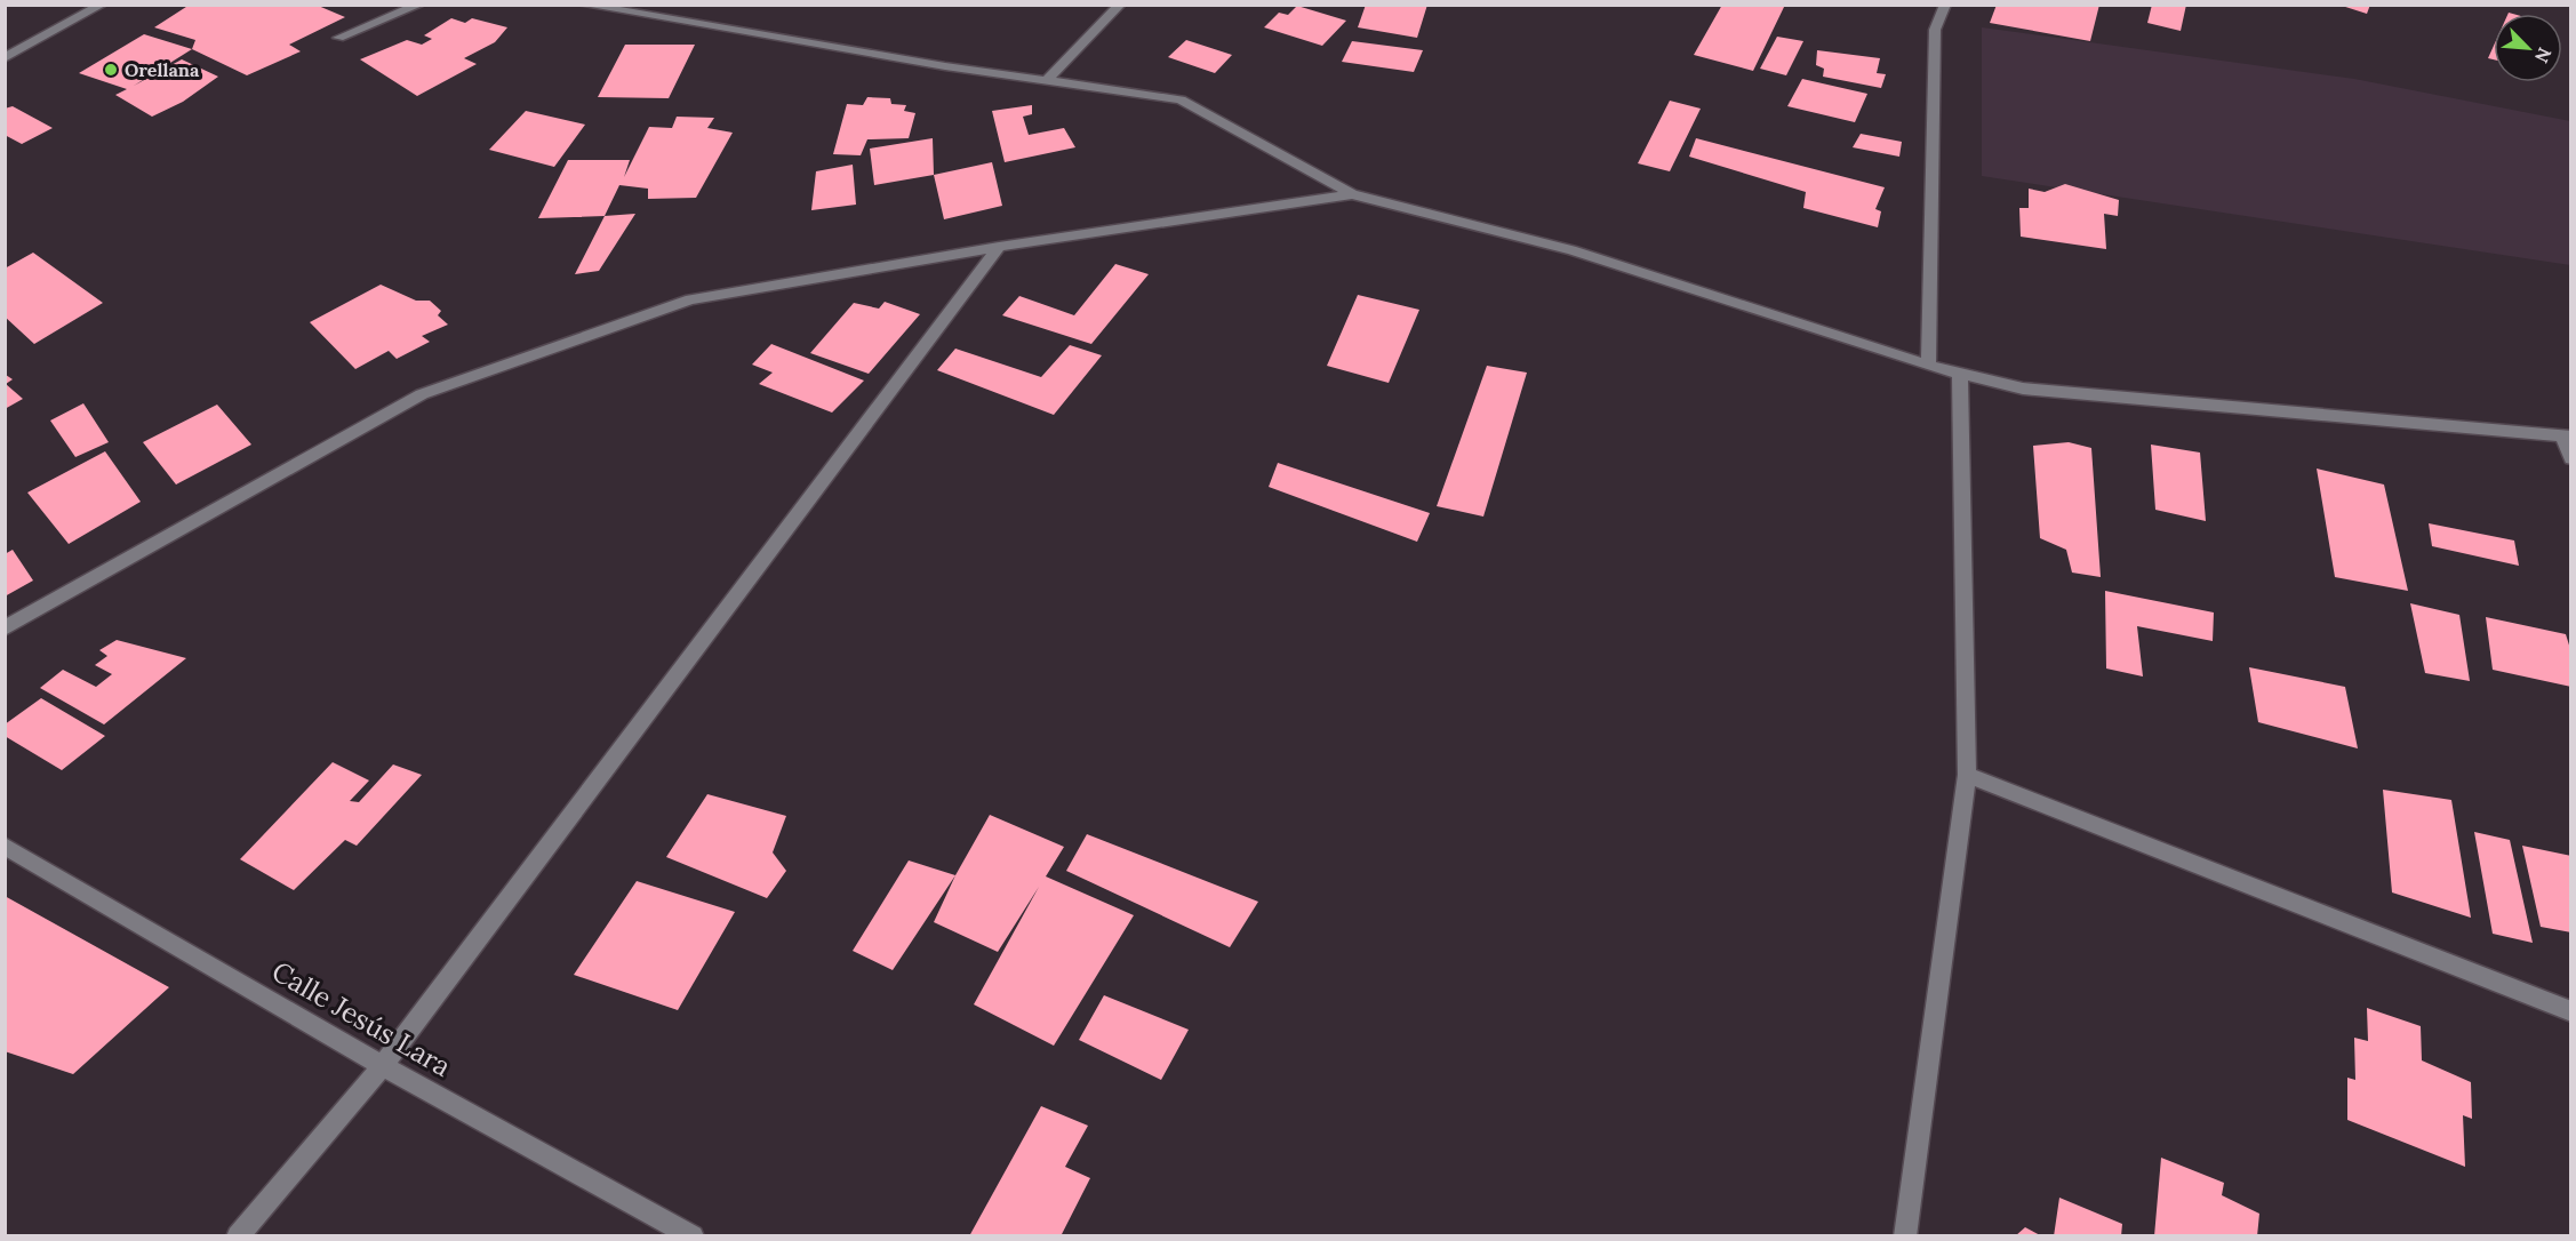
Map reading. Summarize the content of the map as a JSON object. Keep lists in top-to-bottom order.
{
  "streets": {
    "street": ["Calle Jesús Lara"]
  },
  "places": ["Orellana"],
  "north": "bottom right"
}
